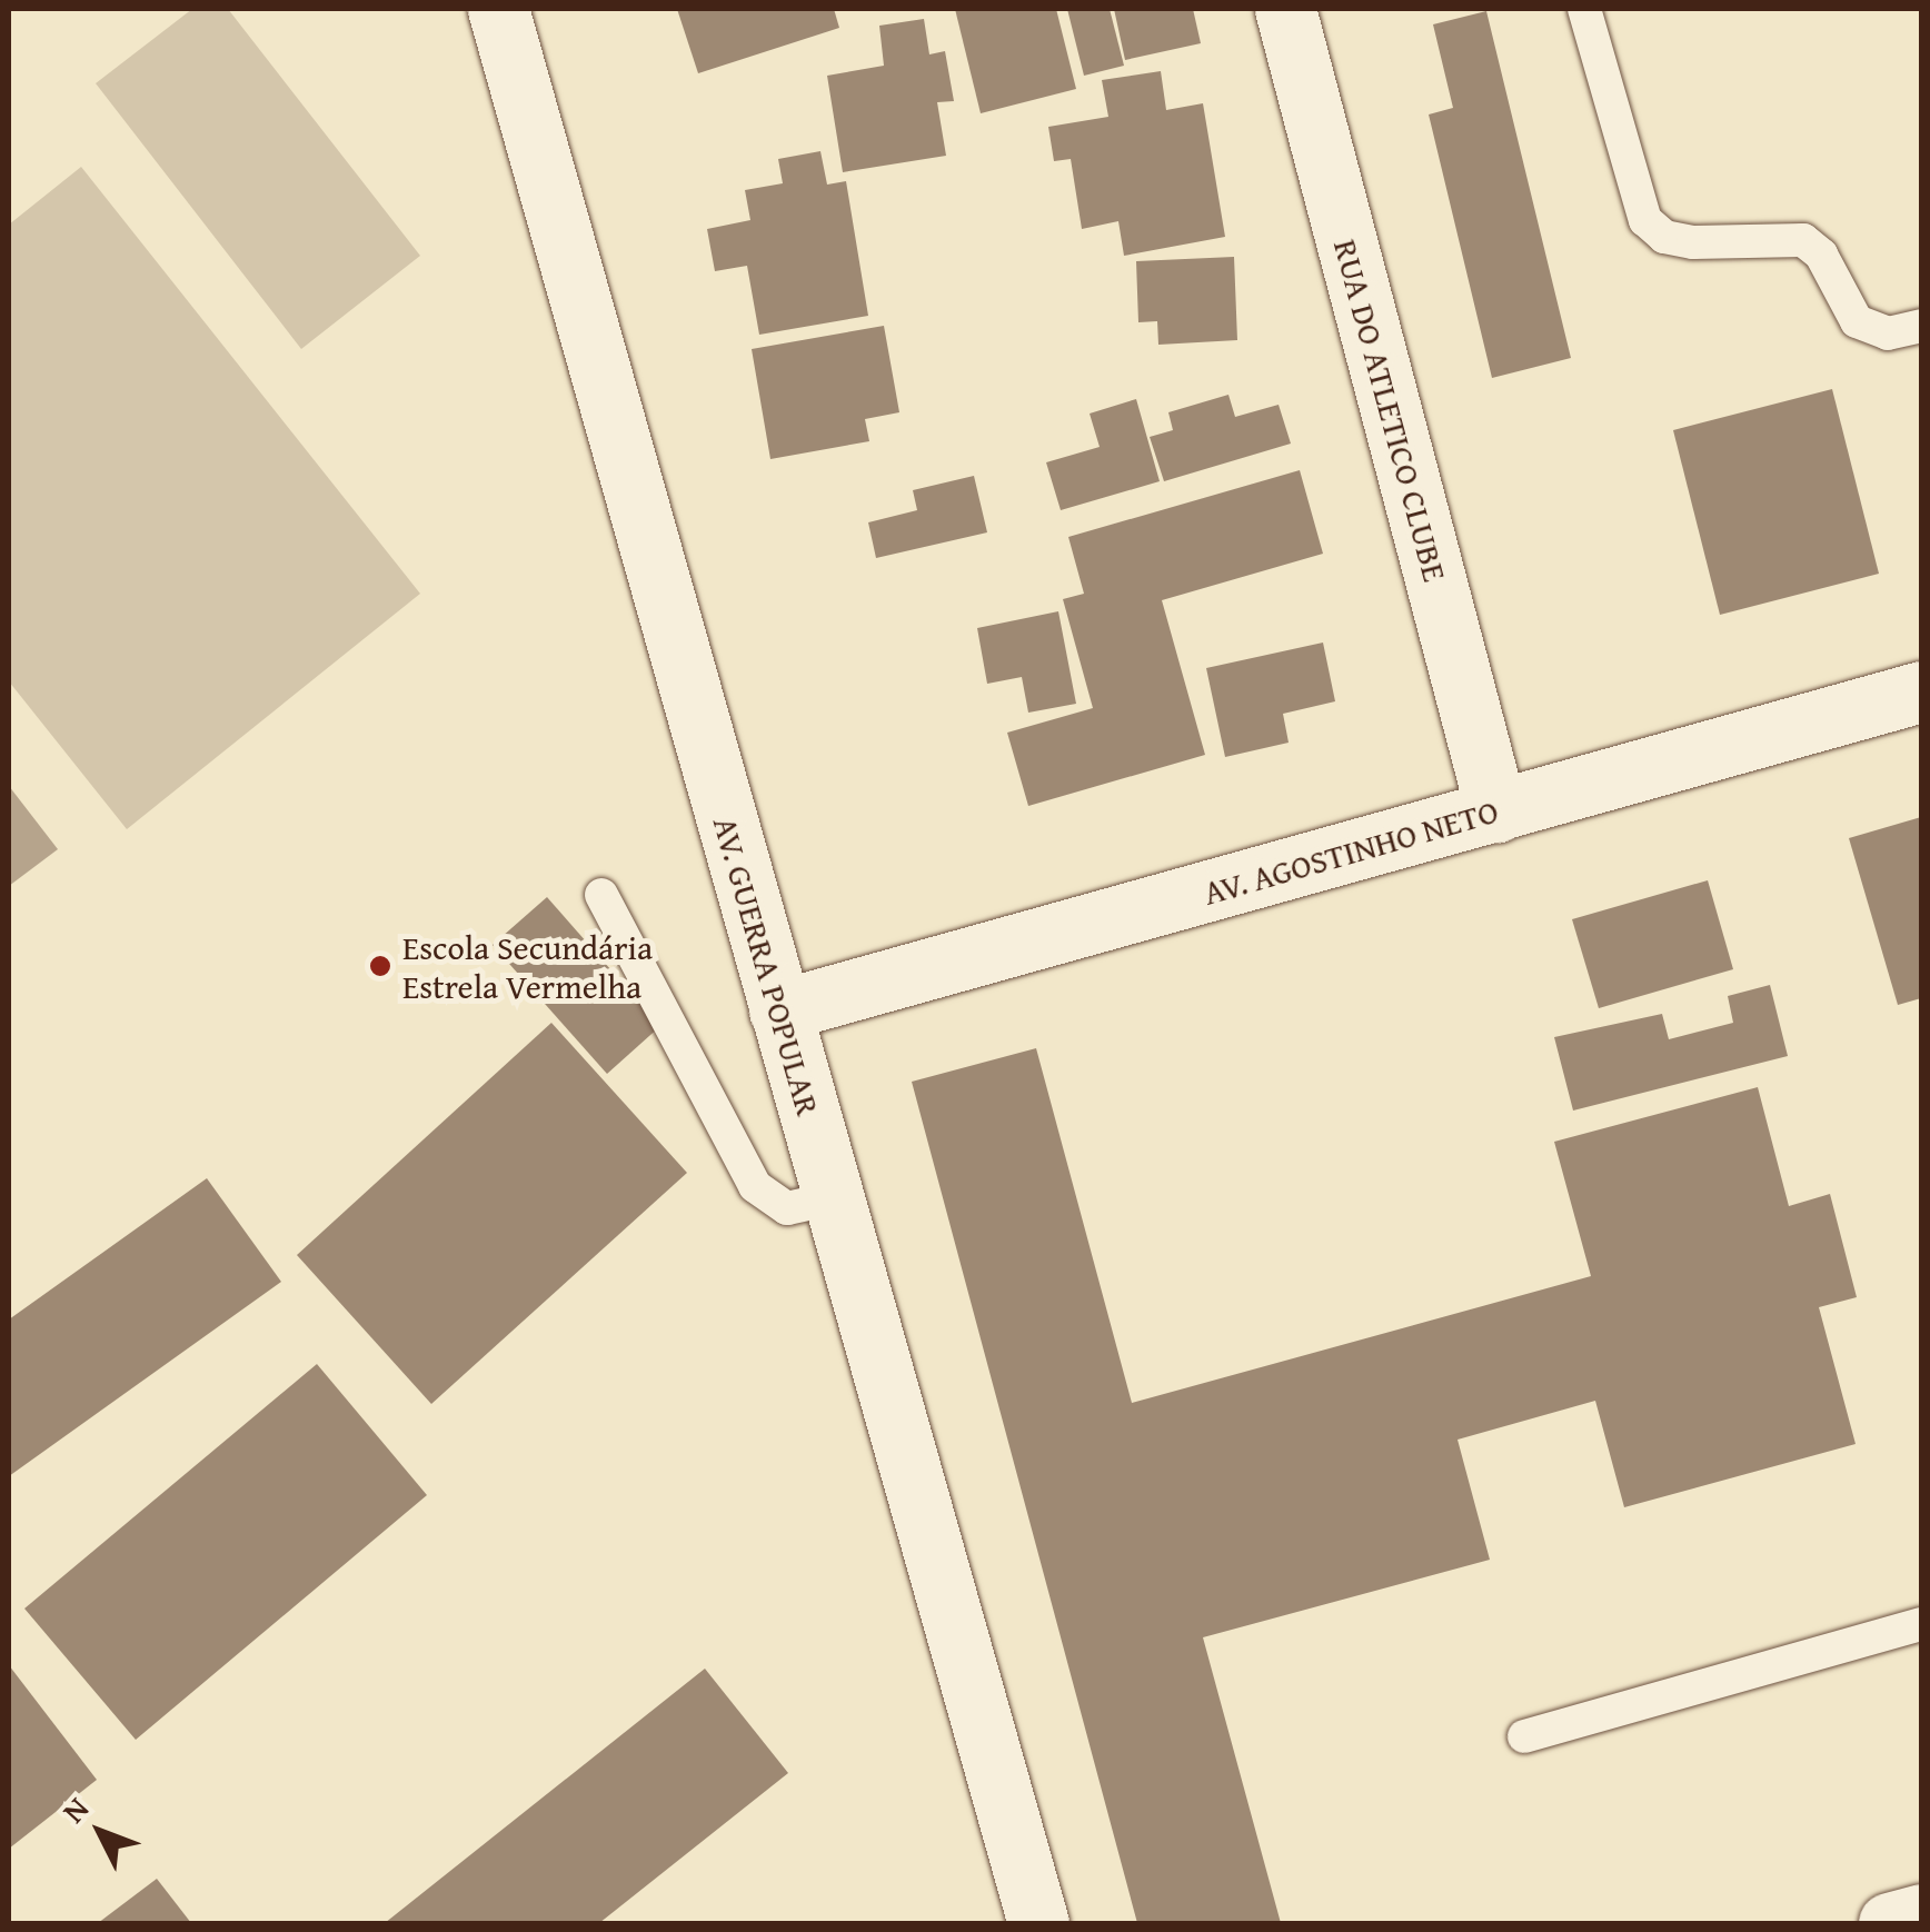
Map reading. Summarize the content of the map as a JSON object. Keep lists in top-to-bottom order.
{
  "streets": {
    "street": ["RUA DO ATLETICO CLUBE", "AV. AGOSTINHO NETO", "AV. GUERRA POPULAR"]
  },
  "crossings": [
    ["RUA DO ATLETICO CLUBE", "AV. AGOSTINHO NETO"],
    ["AV. AGOSTINHO NETO", "AV. GUERRA POPULAR"]
  ],
  "places": ["Escola Secundária Estrela Vermelha"],
  "north": "top left"
}
